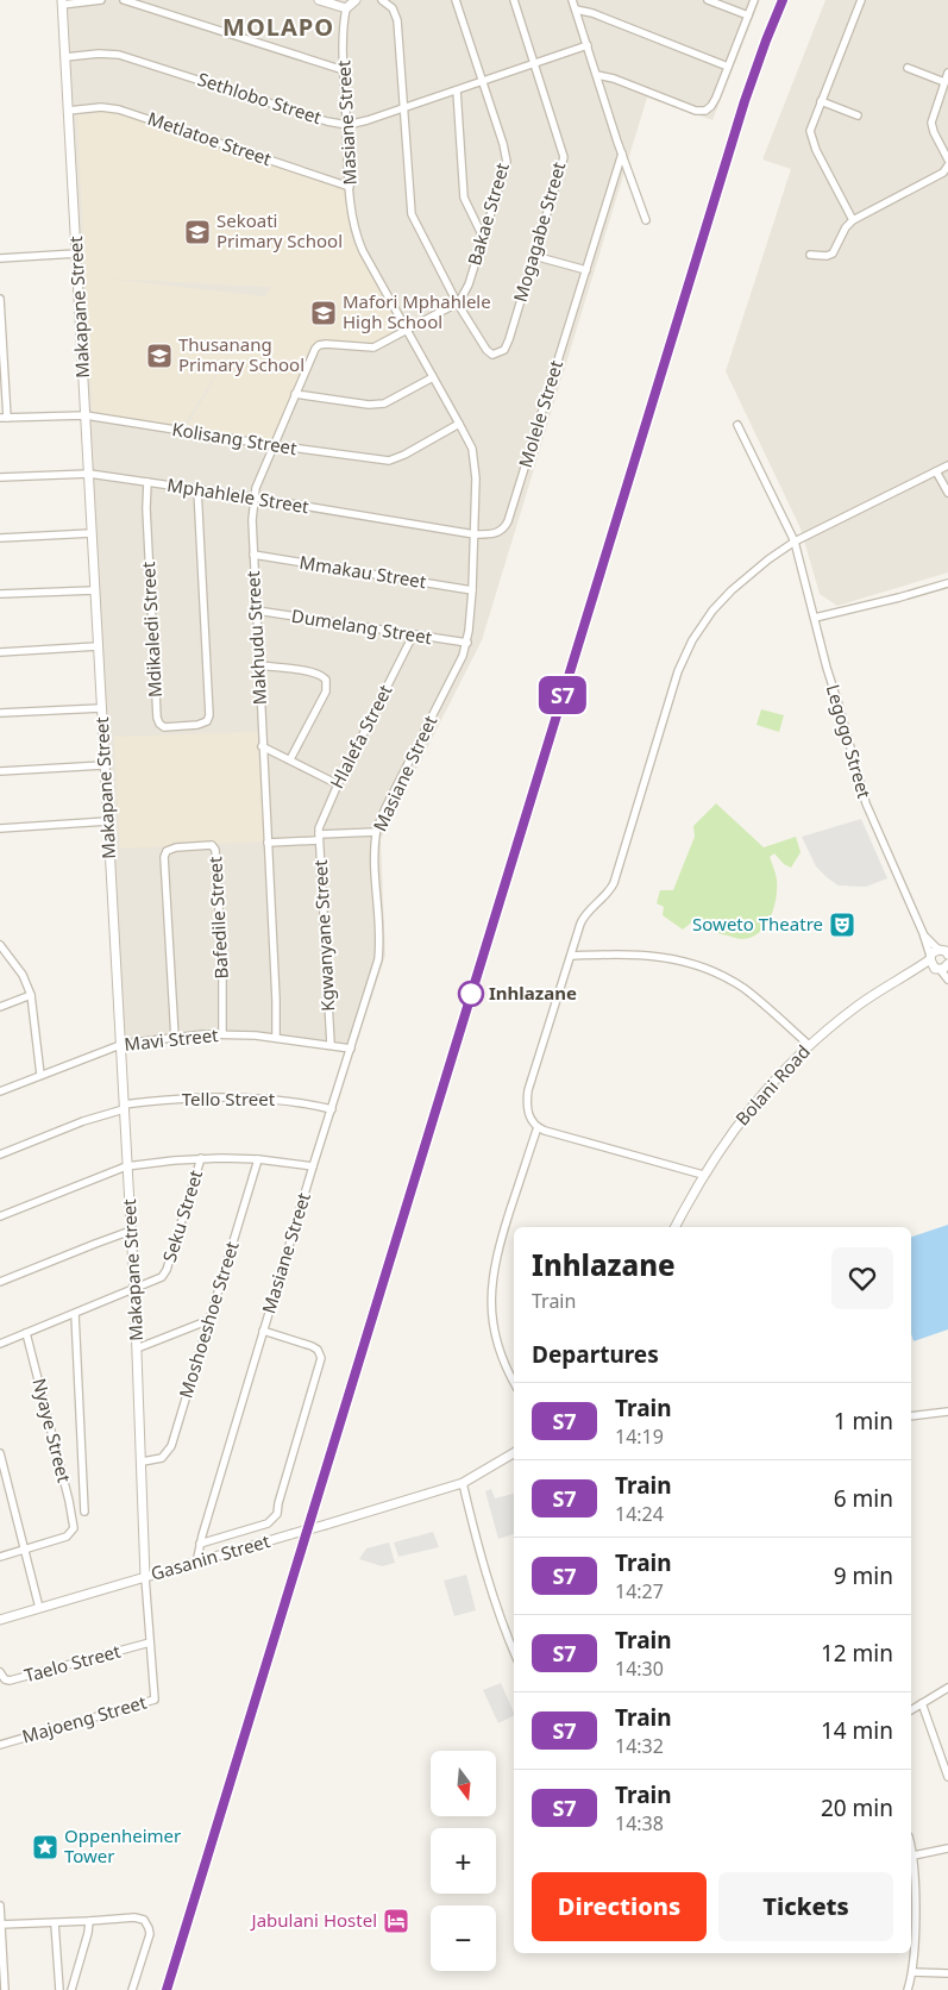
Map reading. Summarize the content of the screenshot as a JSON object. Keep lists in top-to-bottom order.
{
  "streets": {
    "street": [
      "Sethlobo Street",
      "Masiane Street",
      "Metlatoe Street",
      "Bakae Street",
      "Mogagabe Street",
      "Makapane Street",
      "Molele Street",
      "Kolisang Street",
      "Mphahlele Street",
      "Mmakau Street",
      "Dumelang Street",
      "Mdikaledi Street",
      "Makhudu Street",
      "Hlalefa Street",
      "Legogo Street",
      "Bafedile Street",
      "Kgwanyane Street",
      "Mavi Street",
      "Bolani Road",
      "Tello Street",
      "Seku Street",
      "Moshoeshoe Street",
      "Nyaye Street",
      "Gasanin Street",
      "Taelo Street",
      "Majoeng Street"
    ]
  },
  "crossings": [
    ["Sethlobo Street", "Masiane Street"],
    ["Sethlobo Street", "Bakae Street"],
    ["Sethlobo Street", "Mogagabe Street"],
    ["Sethlobo Street", "Makapane Street"],
    ["Masiane Street", "Metlatoe Street"],
    ["Masiane Street", "Molele Street"],
    ["Masiane Street", "Kolisang Street"],
    ["Masiane Street", "Mphahlele Street"],
    ["Masiane Street", "Mmakau Street"],
    ["Masiane Street", "Dumelang Street"],
    ["Masiane Street", "Makhudu Street"],
    ["Masiane Street", "Mavi Street"],
    ["Masiane Street", "Tello Street"],
    ["Masiane Street", "Gasanin Street"],
    ["Metlatoe Street", "Makapane Street"],
    ["Bakae Street", "Mogagabe Street"],
    ["Makapane Street", "Kolisang Street"],
    ["Makapane Street", "Mphahlele Street"],
    ["Makapane Street", "Mavi Street"],
    ["Makapane Street", "Tello Street"],
    ["Makapane Street", "Seku Street"],
    ["Makapane Street", "Moshoeshoe Street"],
    ["Makapane Street", "Gasanin Street"],
    ["Makapane Street", "Majoeng Street"],
    ["Molele Street", "Mphahlele Street"],
    ["Kolisang Street", "Makhudu Street"],
    ["Mphahlele Street", "Mdikaledi Street"],
    ["Mphahlele Street", "Makhudu Street"],
    ["Mmakau Street", "Makhudu Street"],
    ["Dumelang Street", "Makhudu Street"],
    ["Dumelang Street", "Hlalefa Street"],
    ["Makhudu Street", "Kgwanyane Street"],
    ["Makhudu Street", "Mavi Street"],
    ["Hlalefa Street", "Kgwanyane Street"],
    ["Legogo Street", "Bolani Road"],
    ["Bafedile Street", "Mavi Street"],
    ["Kgwanyane Street", "Mavi Street"],
    ["Seku Street", "Nyaye Street"],
    ["Gasanin Street", "Majoeng Street"],
    ["Taelo Street", "Majoeng Street"]
  ],
  "districts": ["MOLAPO"],
  "places": {
    "school or university": ["Sekoati Primary School", "Mafori Mphahlele High School", "Thusanang Primary School"],
    "theatre": ["Soweto Theatre"],
    "other": ["Inhlazane"],
    "place": ["Oppenheimer Tower"],
    "hotel": ["Jabulani Hostel"]
  },
  "north": "bottom",
  "page": {
    "on_map": "S7",
    "heading": [
      ["Inhlazane", "Train"],
      "Departures"
    ],
    "list": [
      {
        "mark": "S7",
        "name": "Train",
        "note": "14:19",
        "value": "1 min"
      },
      {
        "mark": "S7",
        "name": "Train",
        "note": "14:24",
        "value": "6 min"
      },
      {
        "mark": "S7",
        "name": "Train",
        "note": "14:27",
        "value": "9 min"
      },
      {
        "mark": "S7",
        "name": "Train",
        "note": "14:30",
        "value": "12 min"
      },
      {
        "mark": "S7",
        "name": "Train",
        "note": "14:32",
        "value": "14 min"
      },
      {
        "mark": "S7",
        "name": "Train",
        "note": "14:38",
        "value": "20 min"
      }
    ],
    "map_buttons": ["+", "−"],
    "buttons": ["Directions", "Tickets"]
  }
}
